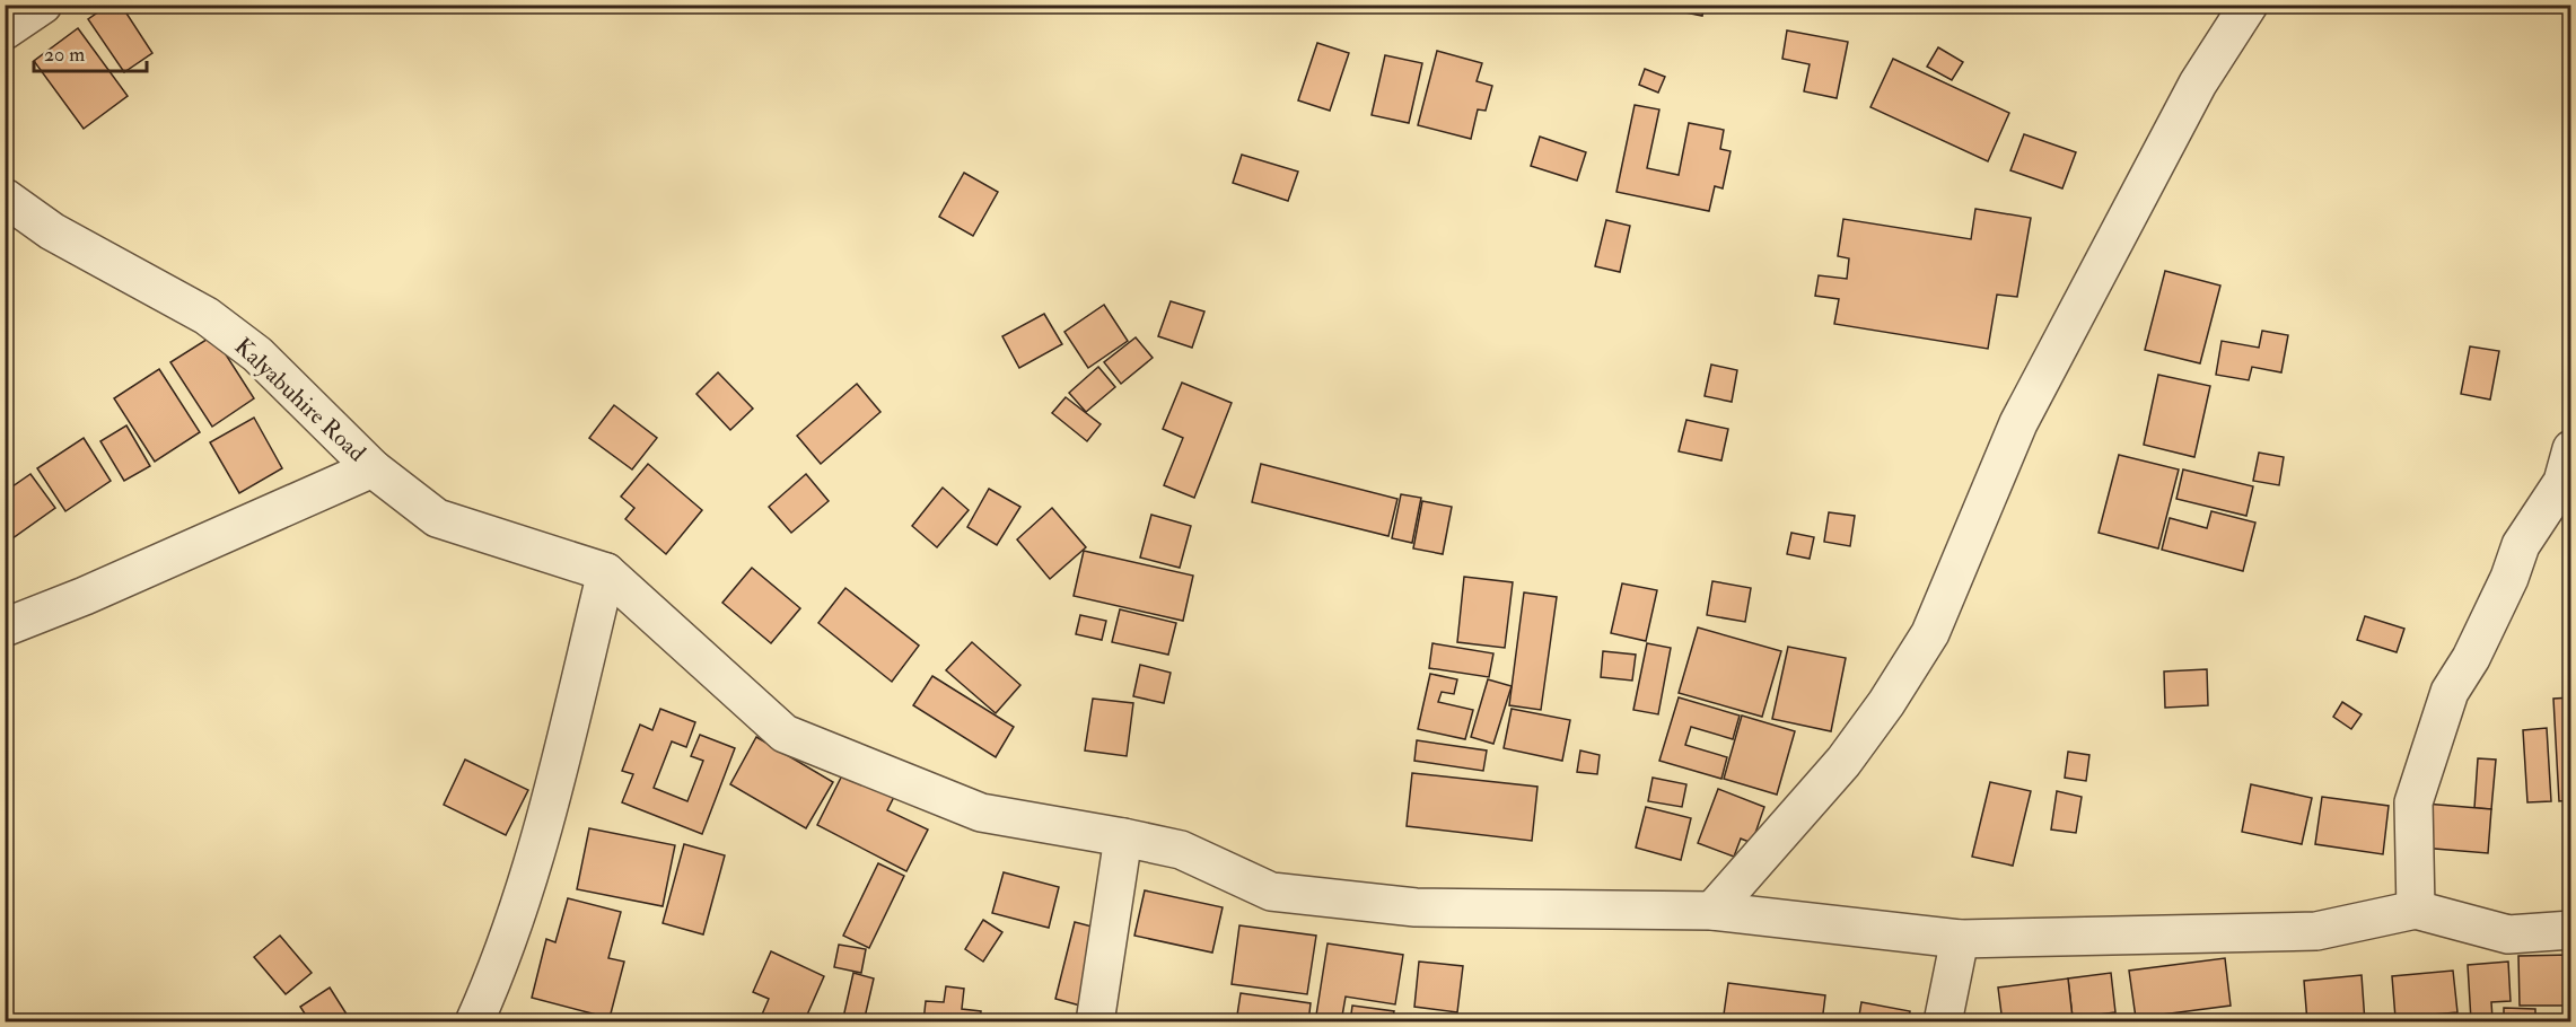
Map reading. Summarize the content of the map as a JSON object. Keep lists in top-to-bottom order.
{
  "streets": {
    "street": ["Kalyabuhire Road"]
  },
  "scale_bar": "20 m"
}
